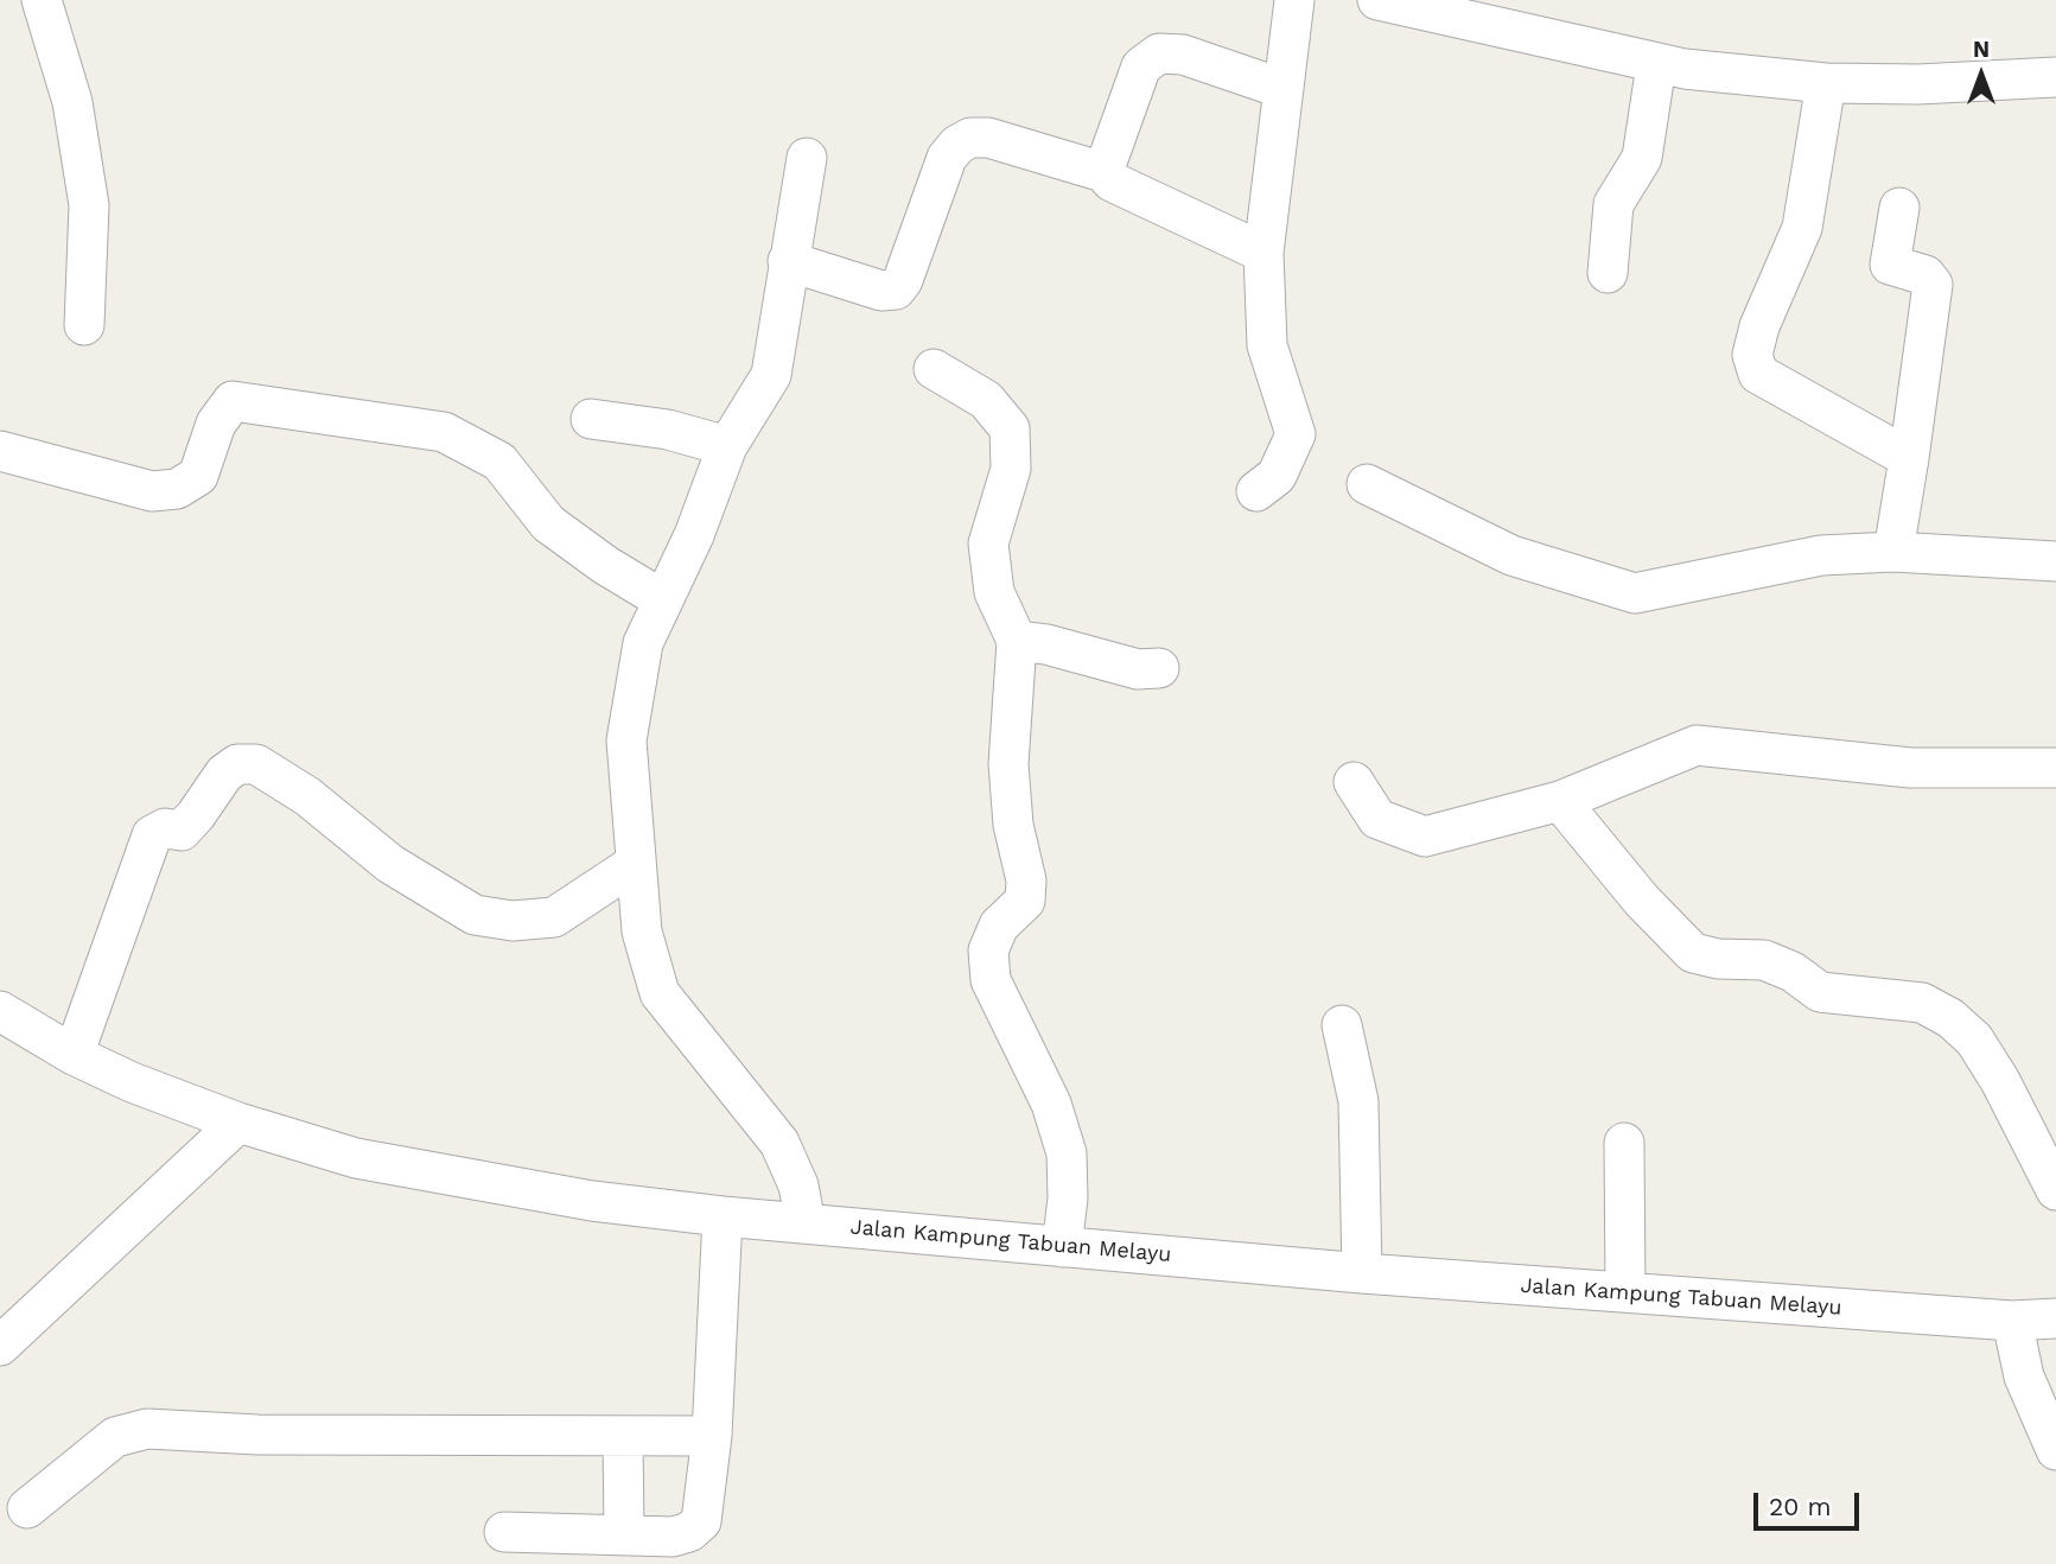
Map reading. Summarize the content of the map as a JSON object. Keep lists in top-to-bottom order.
{
  "streets": {
    "street": ["Jalan Kampung Tabuan Melayu"]
  },
  "scale_bar": "20 m",
  "north": "top"
}
